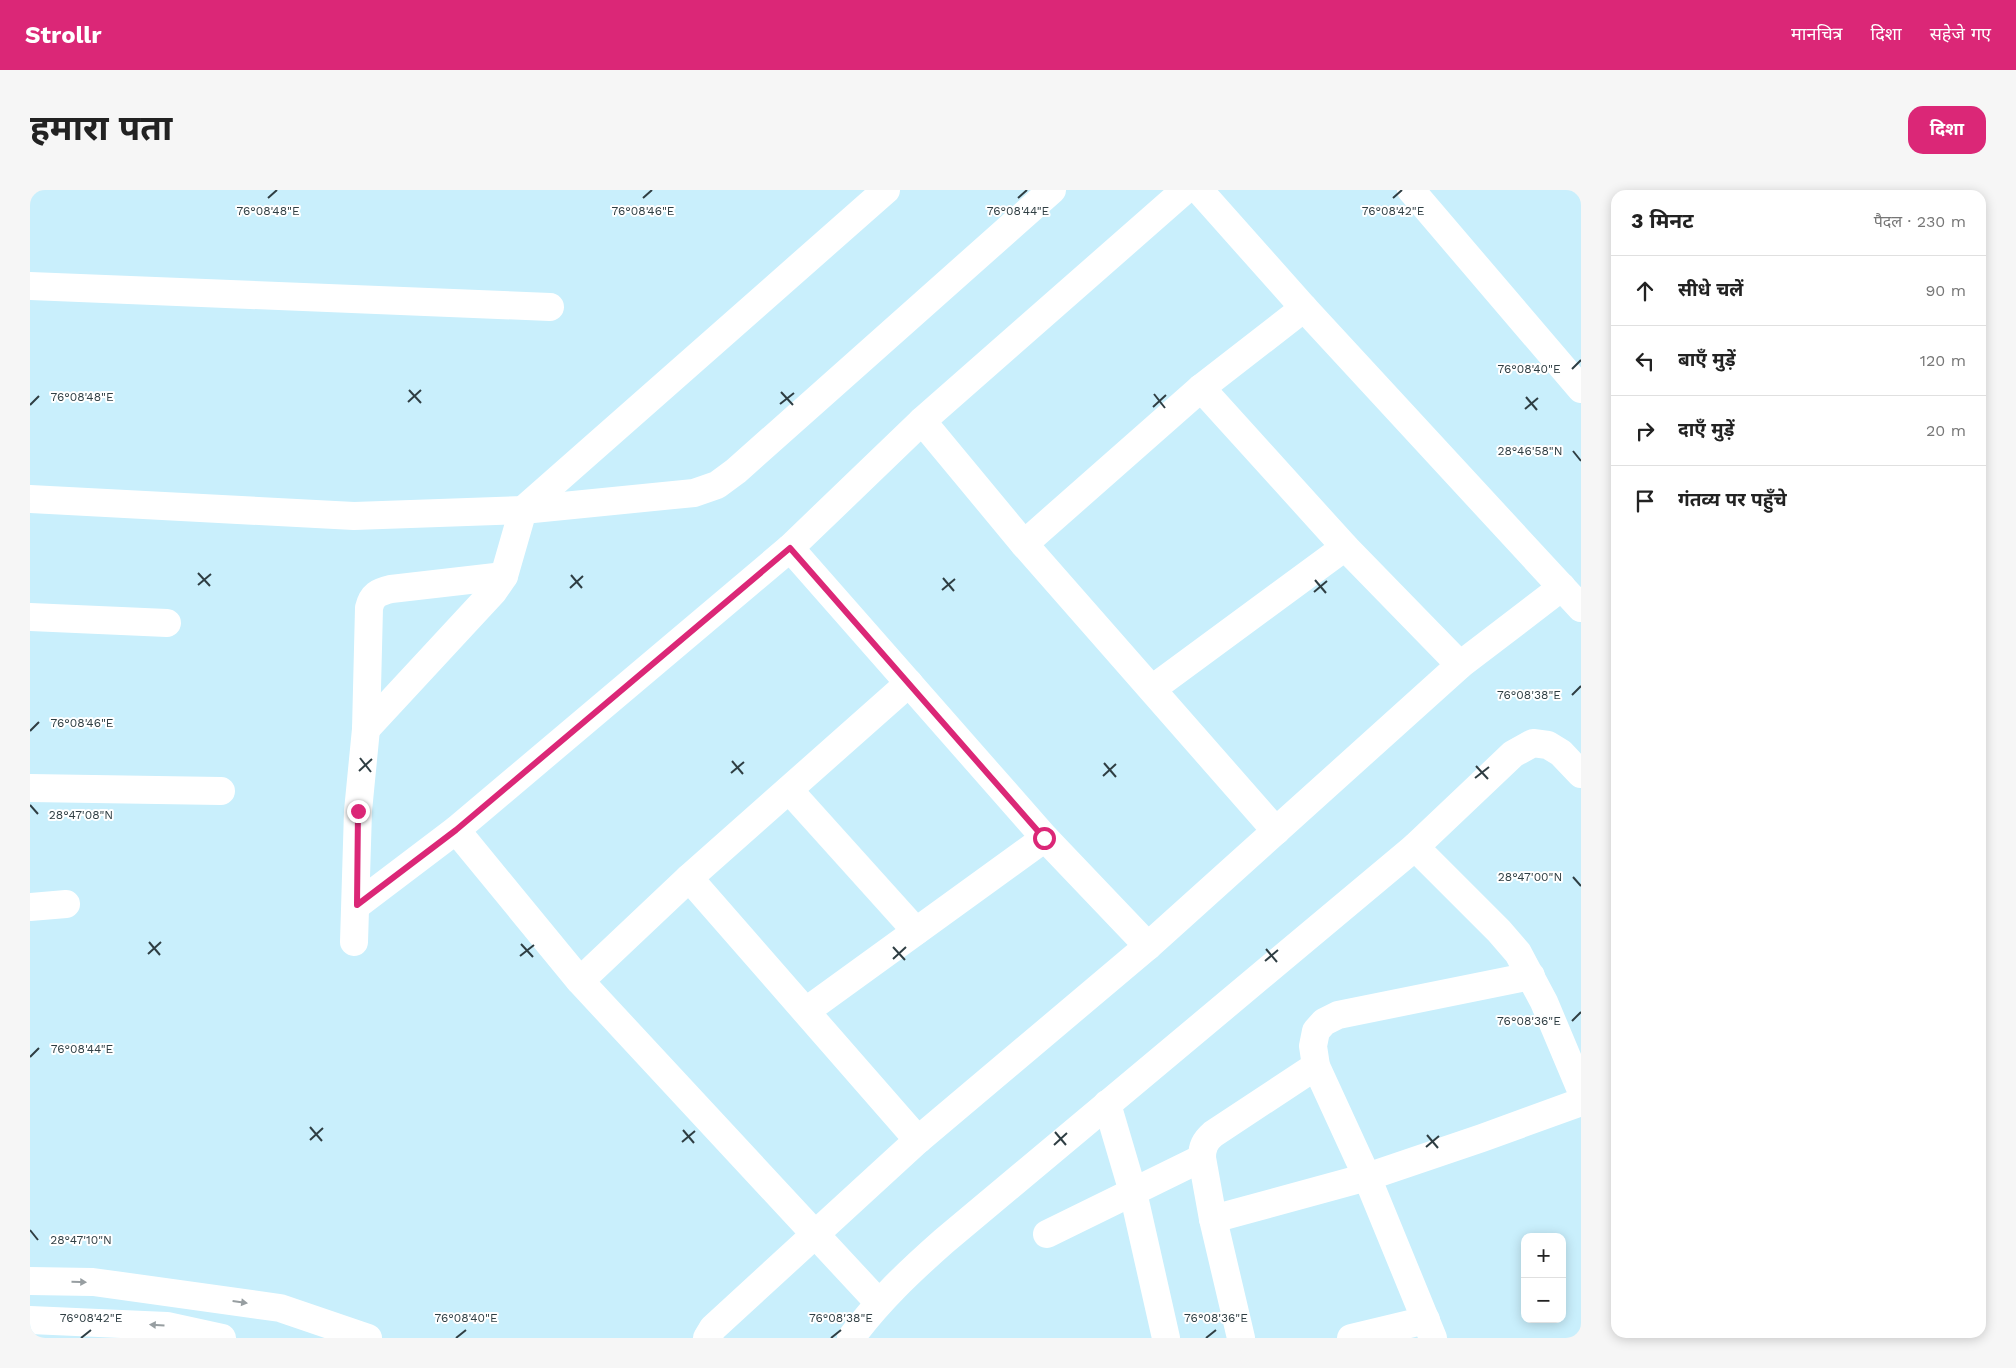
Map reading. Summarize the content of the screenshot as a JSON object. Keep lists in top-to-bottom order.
{
  "page": {
    "header": "Strollr",
    "nav": ["मानचित्र", "दिशा", "सहेजे गए"],
    "buttons": "दिशा",
    "title": "हमारा पता",
    "heading": ["3 मिनट", "पैदल · 230 m"],
    "list": [
      ["सीधे चलें", "90 m"],
      ["बाएँ मुड़ें", "120 m"],
      ["दाएँ मुड़ें", "20 m"],
      "गंतव्य पर पहुँचे"
    ],
    "map_buttons": ["+", "−"]
  },
  "coordinates": [
    "76°08'48\"E",
    "76°08'46\"E",
    "76°08'44\"E",
    "76°08'42\"E",
    "76°08'40\"E",
    "28°46'58\"N",
    "76°08'38\"E",
    "28°47'08\"N",
    "28°47'00\"N",
    "76°08'36\"E",
    "28°47'10\"N"
  ]
}
